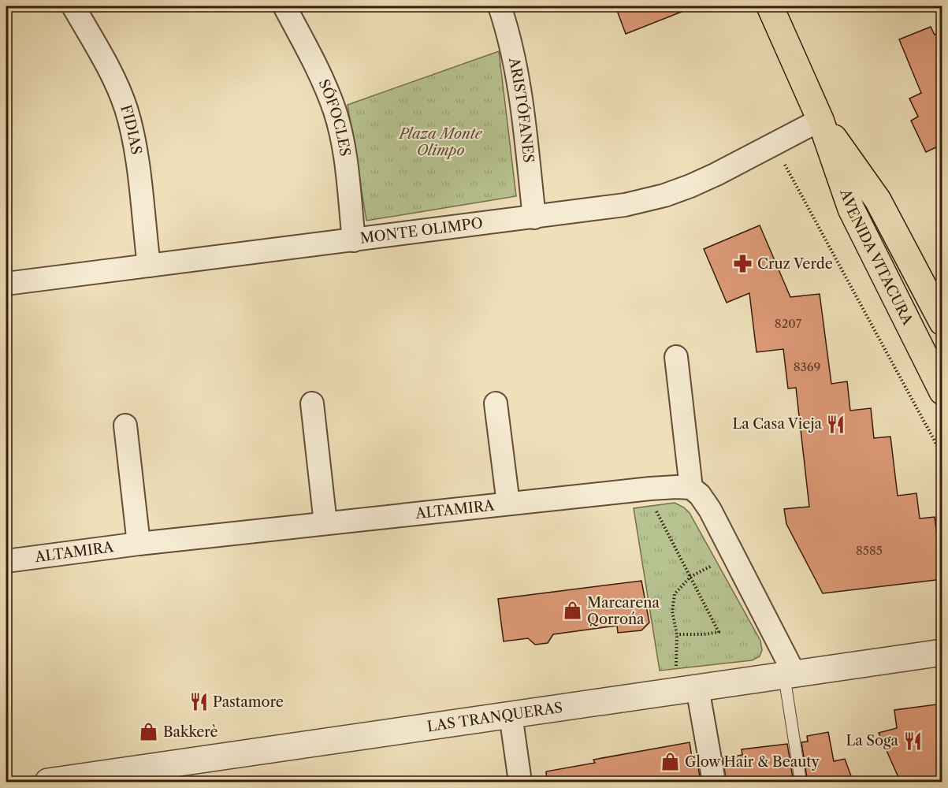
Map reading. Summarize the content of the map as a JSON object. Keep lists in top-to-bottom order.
{
  "streets": {
    "main road": ["AVENIDA VITACURA"],
    "street": [
      "ARISTÓFANES",
      "SÓFOCLES",
      "FIDIAS",
      "MONTE OLIMPO",
      "ALTAMIRA",
      "LAS TRANQUERAS"
    ]
  },
  "crossings": [
    ["ARISTÓFANES", "MONTE OLIMPO"],
    ["SÓFOCLES", "MONTE OLIMPO"],
    ["FIDIAS", "MONTE OLIMPO"],
    ["MONTE OLIMPO", "AVENIDA VITACURA"]
  ],
  "parks": ["Plaza Monte Olimpo"],
  "places": {
    "pharmacy": ["Cruz Verde"],
    "restaurant": ["La Casa Vieja", "Pastamore", "La Soga"],
    "shop": ["Marcarena Qorrońa", "Bakkerè", "Glow Hair & Beauty"]
  },
  "house_numbers": ["8207", "8369", "8585"]
}
